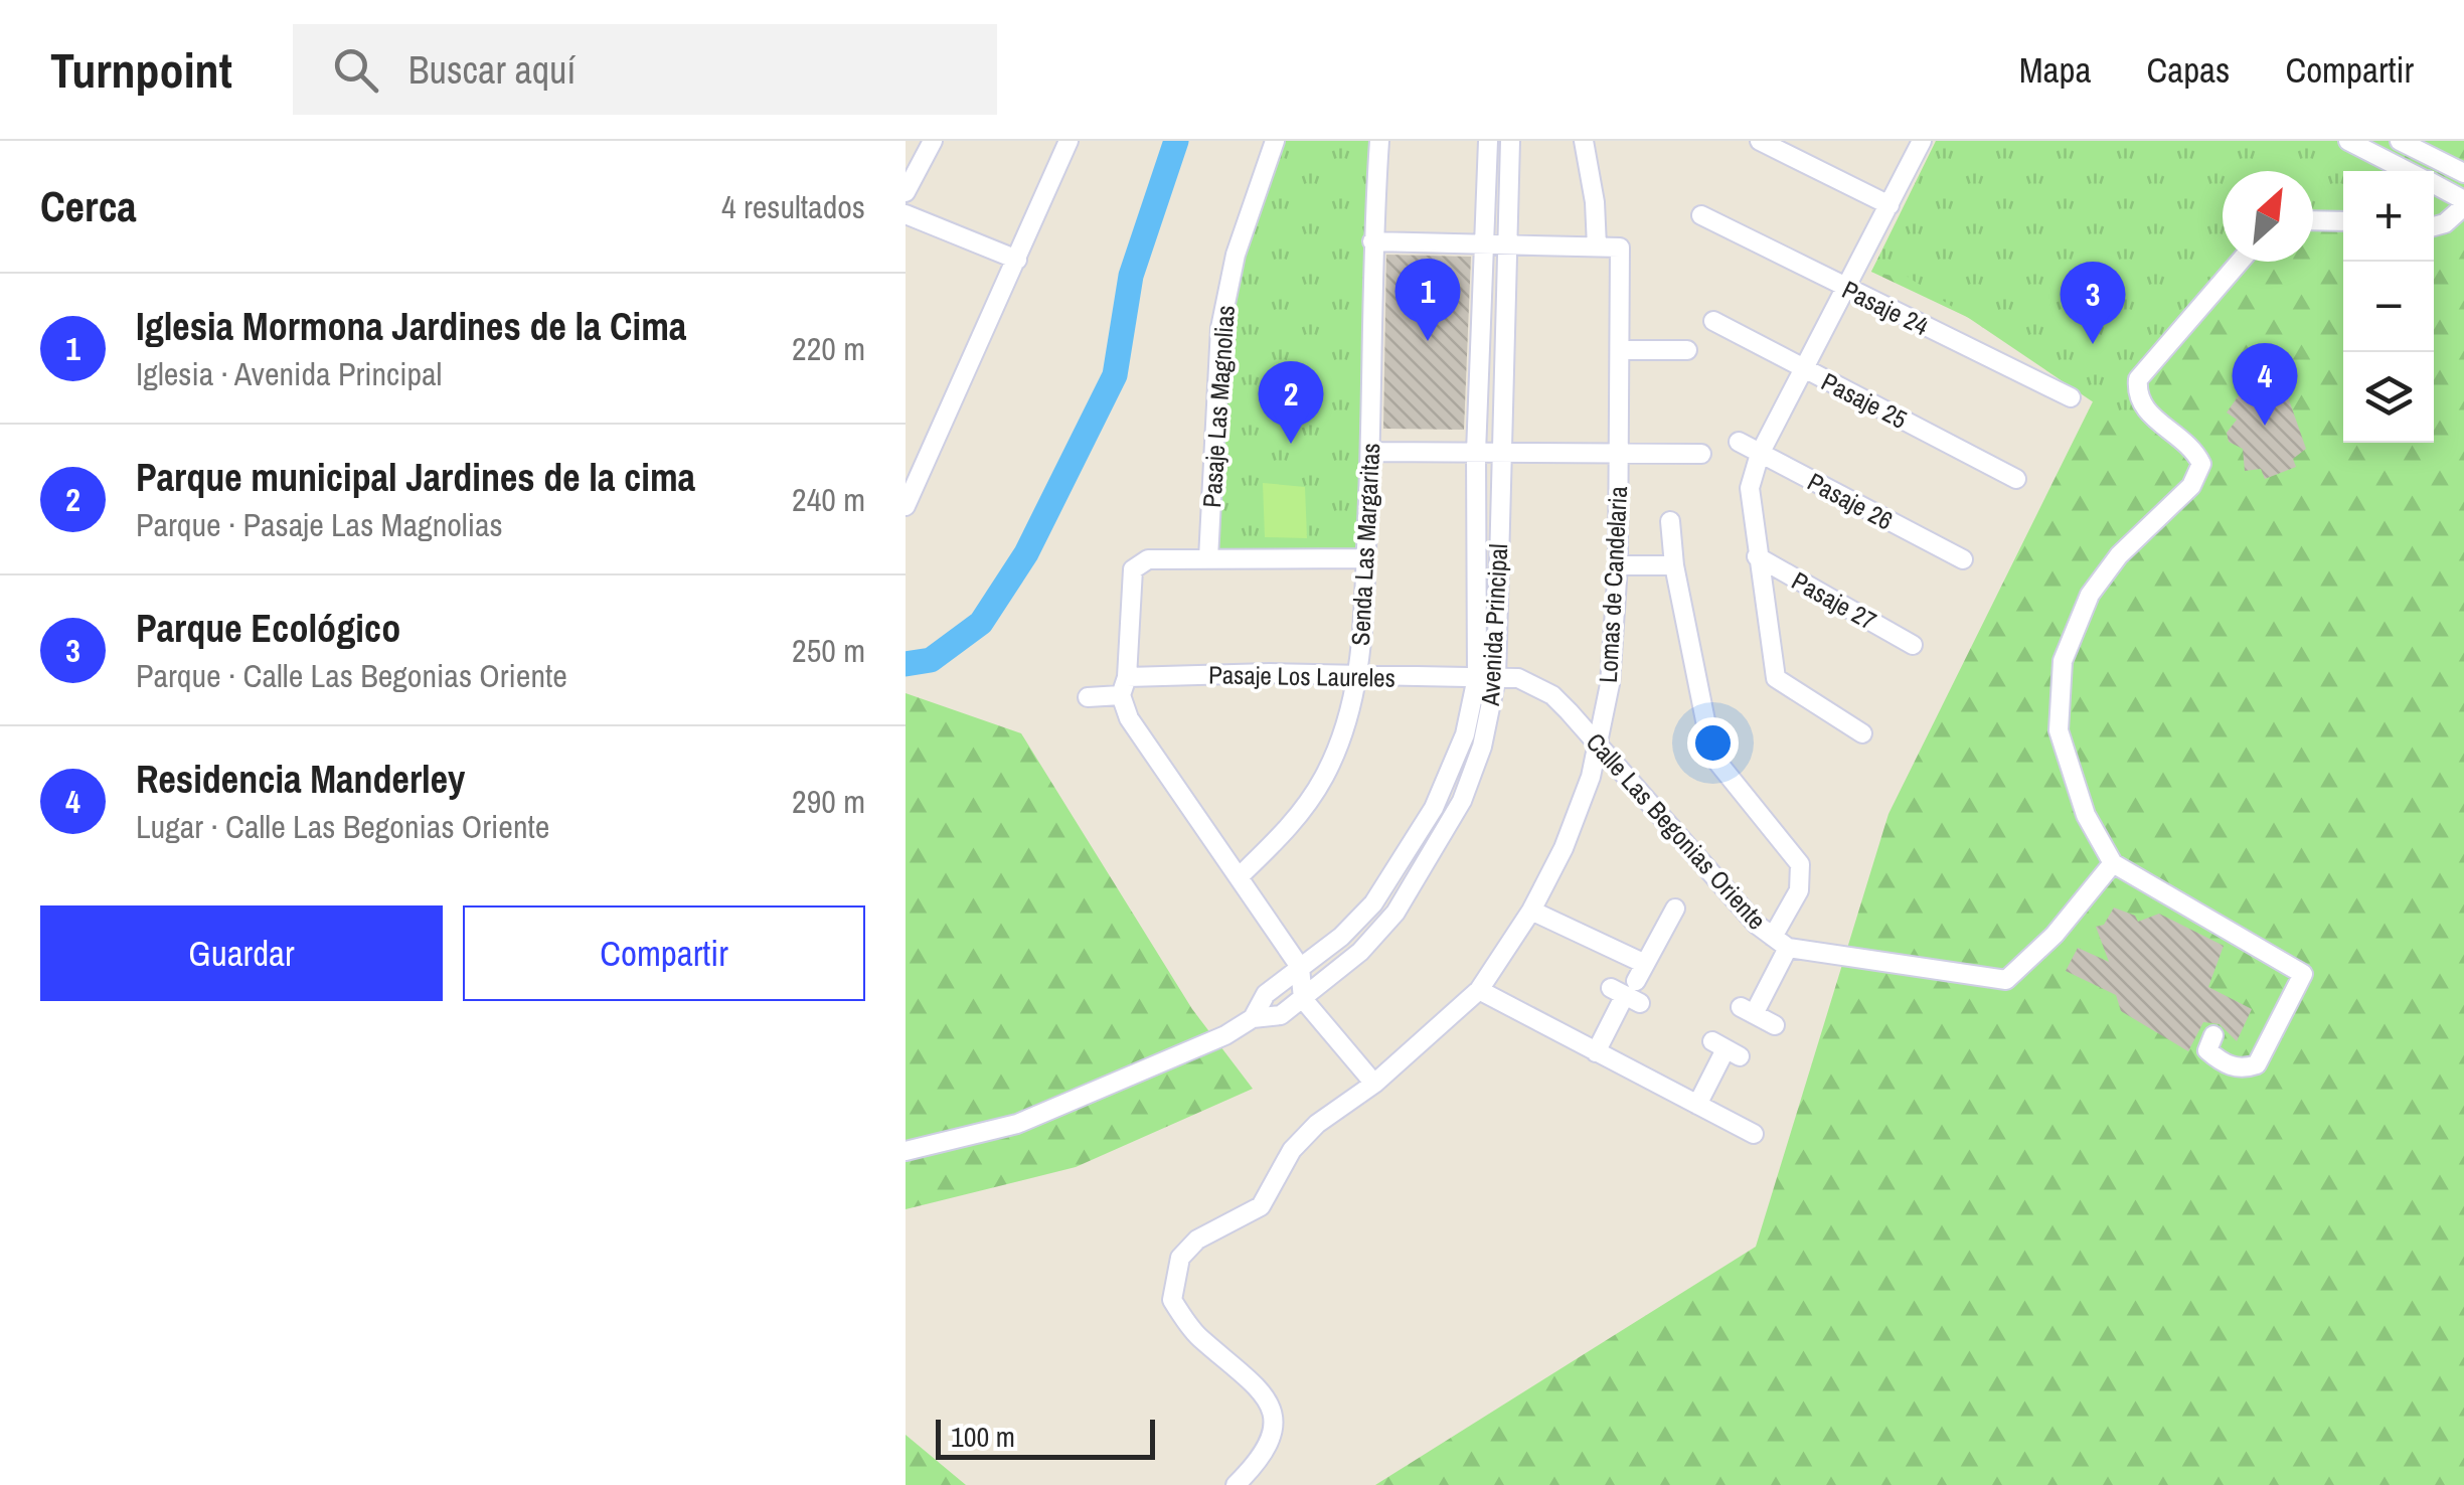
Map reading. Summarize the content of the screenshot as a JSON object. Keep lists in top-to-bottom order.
{
  "streets": {
    "street": [
      "Pasaje 24",
      "Pasaje 25",
      "Pasaje Las Magnolias",
      "Pasaje 26",
      "Senda Las Margaritas",
      "Lomas de Candelaria",
      "Pasaje 27",
      "Avenida Principal",
      "Pasaje Los Laureles",
      "Calle Las Begonias Oriente"
    ]
  },
  "crossings": [
    ["Senda Las Margaritas", "Pasaje Los Laureles"],
    ["Lomas de Candelaria", "Calle Las Begonias Oriente"],
    ["Avenida Principal", "Pasaje Los Laureles"],
    ["Avenida Principal", "Calle Las Begonias Oriente"],
    ["Pasaje Los Laureles", "Calle Las Begonias Oriente"]
  ],
  "scale_bar": "100 m",
  "north": "top right",
  "page": {
    "header": "Turnpoint",
    "search": "Buscar aquí",
    "nav": ["Mapa", "Capas", "Compartir"],
    "heading": ["Cerca", "4 resultados"],
    "map_buttons": ["+", "−"],
    "pins": [
      "1",
      "3",
      "4",
      "2"
    ],
    "list": [
      {
        "mark": "1",
        "name": "Iglesia Mormona Jardines de la Cima",
        "note": "Iglesia · Avenida Principal",
        "value": "220 m"
      },
      {
        "mark": "2",
        "name": "Parque municipal Jardines de la cima",
        "note": "Parque · Pasaje Las Magnolias",
        "value": "240 m"
      },
      {
        "mark": "3",
        "name": "Parque Ecológico",
        "note": "Parque · Calle Las Begonias Oriente",
        "value": "250 m"
      },
      {
        "mark": "4",
        "name": "Residencia Manderley",
        "note": "Lugar · Calle Las Begonias Oriente",
        "value": "290 m"
      }
    ],
    "buttons": ["Guardar", "Compartir"],
    "scale": "100 m"
  }
}
